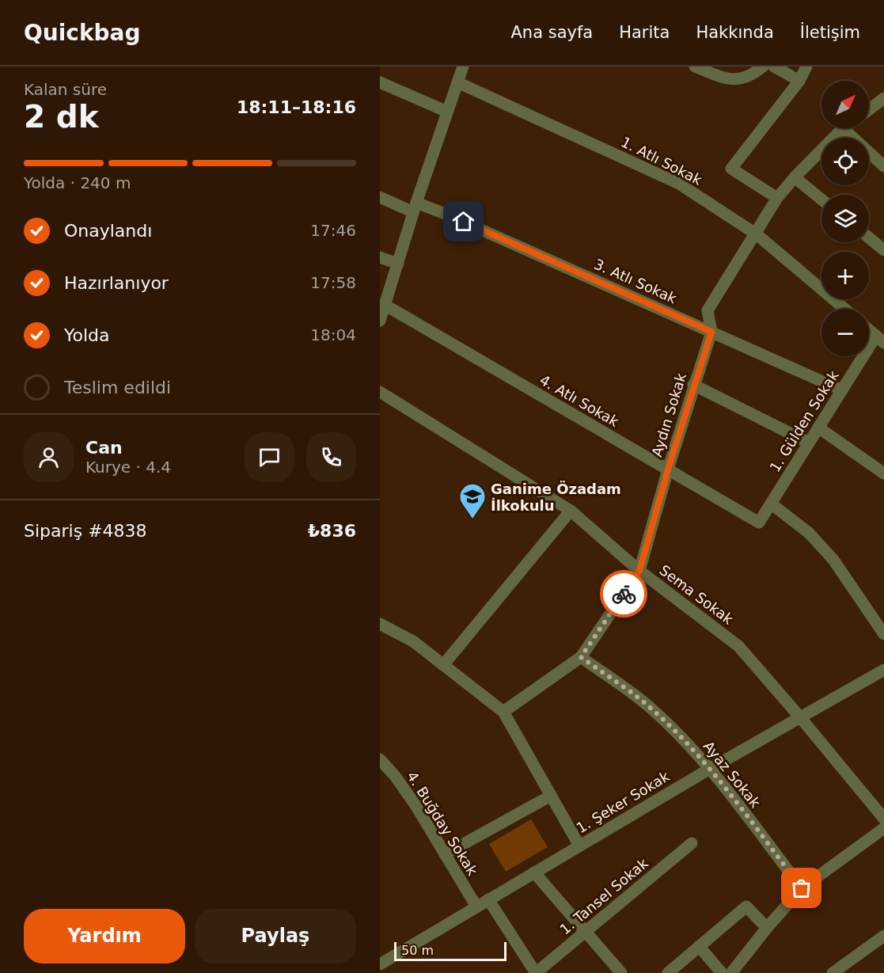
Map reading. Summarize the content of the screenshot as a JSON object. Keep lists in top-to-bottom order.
{
  "streets": {
    "street": [
      "1. Atlı Sokak",
      "3. Atlı Sokak",
      "4. Atlı Sokak",
      "Aydın Sokak",
      "1. Gülden Sokak",
      "Sema Sokak",
      "Ayaz Sokak",
      "1. Şeker Sokak",
      "4. Buğday Sokak",
      "1. Tansel Sokak"
    ]
  },
  "crossings": [
    ["1. Atlı Sokak", "Aydın Sokak"],
    ["3. Atlı Sokak", "Aydın Sokak"],
    ["3. Atlı Sokak", "1. Gülden Sokak"],
    ["4. Atlı Sokak", "Aydın Sokak"],
    ["4. Atlı Sokak", "1. Gülden Sokak"],
    ["Aydın Sokak", "Sema Sokak"],
    ["Aydın Sokak", "Ayaz Sokak"],
    ["Sema Sokak", "1. Şeker Sokak"],
    ["Ayaz Sokak", "1. Şeker Sokak"],
    ["1. Şeker Sokak", "4. Buğday Sokak"]
  ],
  "places": {
    "school or university": ["Ganime Özadam İlkokulu"]
  },
  "scale_bar": "50 m",
  "north": "top right",
  "page": {
    "header": "Quickbag",
    "nav": [
      "Ana sayfa",
      "Harita",
      "Hakkında",
      "İletişim"
    ],
    "heading": ["2 dk", "Kalan süre", "18:11–18:16"],
    "panel": [
      "Can",
      "Kurye · 4.4",
      "Sipariş #4838",
      "₺836"
    ],
    "map_buttons": ["+", "−"],
    "bar": "Yolda · 240 m",
    "list": [
      ["Onaylandı", "17:46"],
      ["Hazırlanıyor", "17:58"],
      ["Yolda", "18:04"],
      "Teslim edildi"
    ],
    "buttons": ["Yardım", "Paylaş"],
    "scale": "50 m"
  }
}
